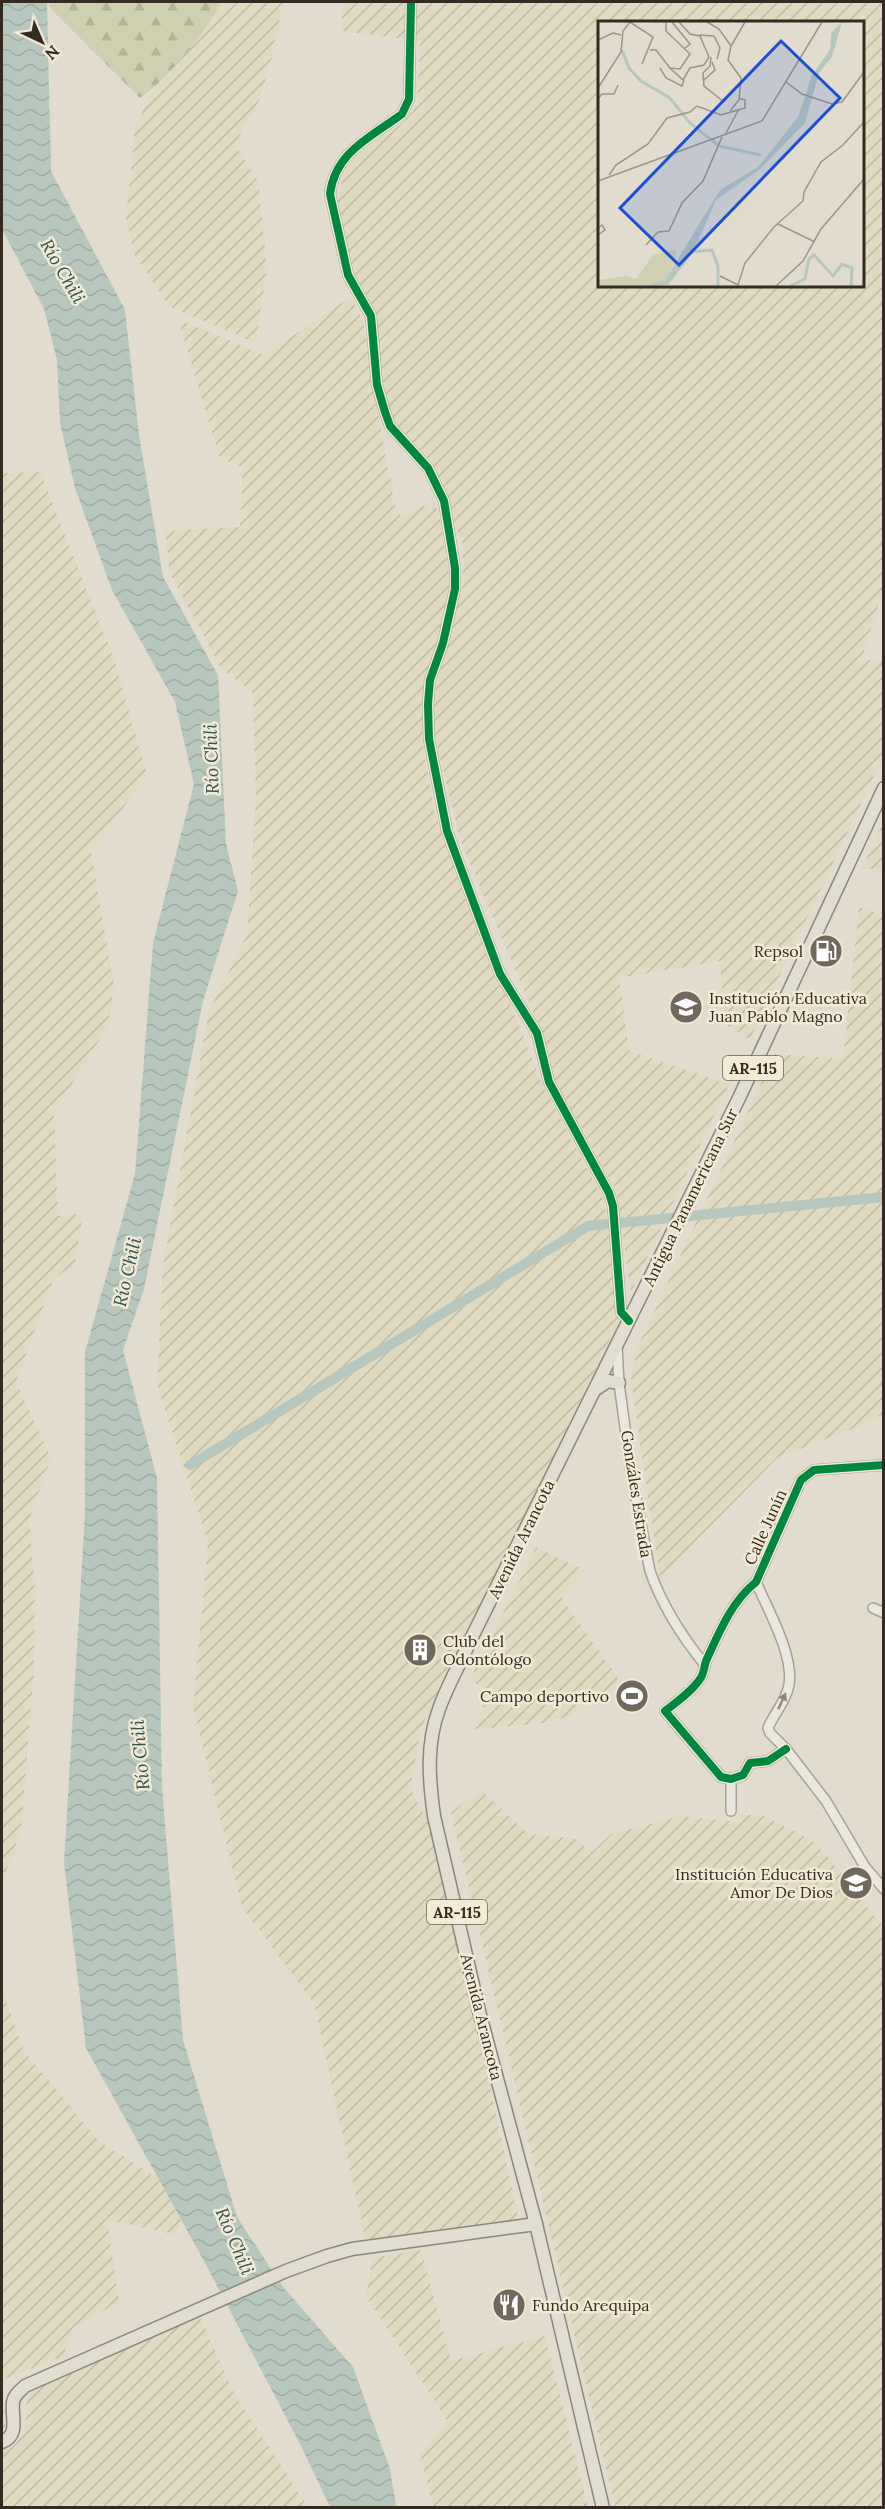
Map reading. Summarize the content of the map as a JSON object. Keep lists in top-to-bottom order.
{
  "streets": {
    "main road": ["AR-115", "Antigua Panamericana Sur", "Avenida Arancota"],
    "street": ["Gonzáles Estrada", "Calle Junín"]
  },
  "crossings": [
    ["Antigua Panamericana Sur", "Gonzáles Estrada"],
    ["Antigua Panamericana Sur", "Avenida Arancota"],
    ["Gonzáles Estrada", "Calle Junín"],
    ["Gonzáles Estrada", "Avenida Arancota"]
  ],
  "water": ["Río Chili"],
  "places": {
    "fuel station": ["Repsol"],
    "school or university": ["Institución Educativa Juan Pablo Magno", "Institución Educativa Amor De Dios"],
    "building": ["Club del Odontólogo"],
    "sports": ["Campo deportivo"],
    "restaurant": ["Fundo Arequipa"]
  },
  "north": "bottom right"
}
